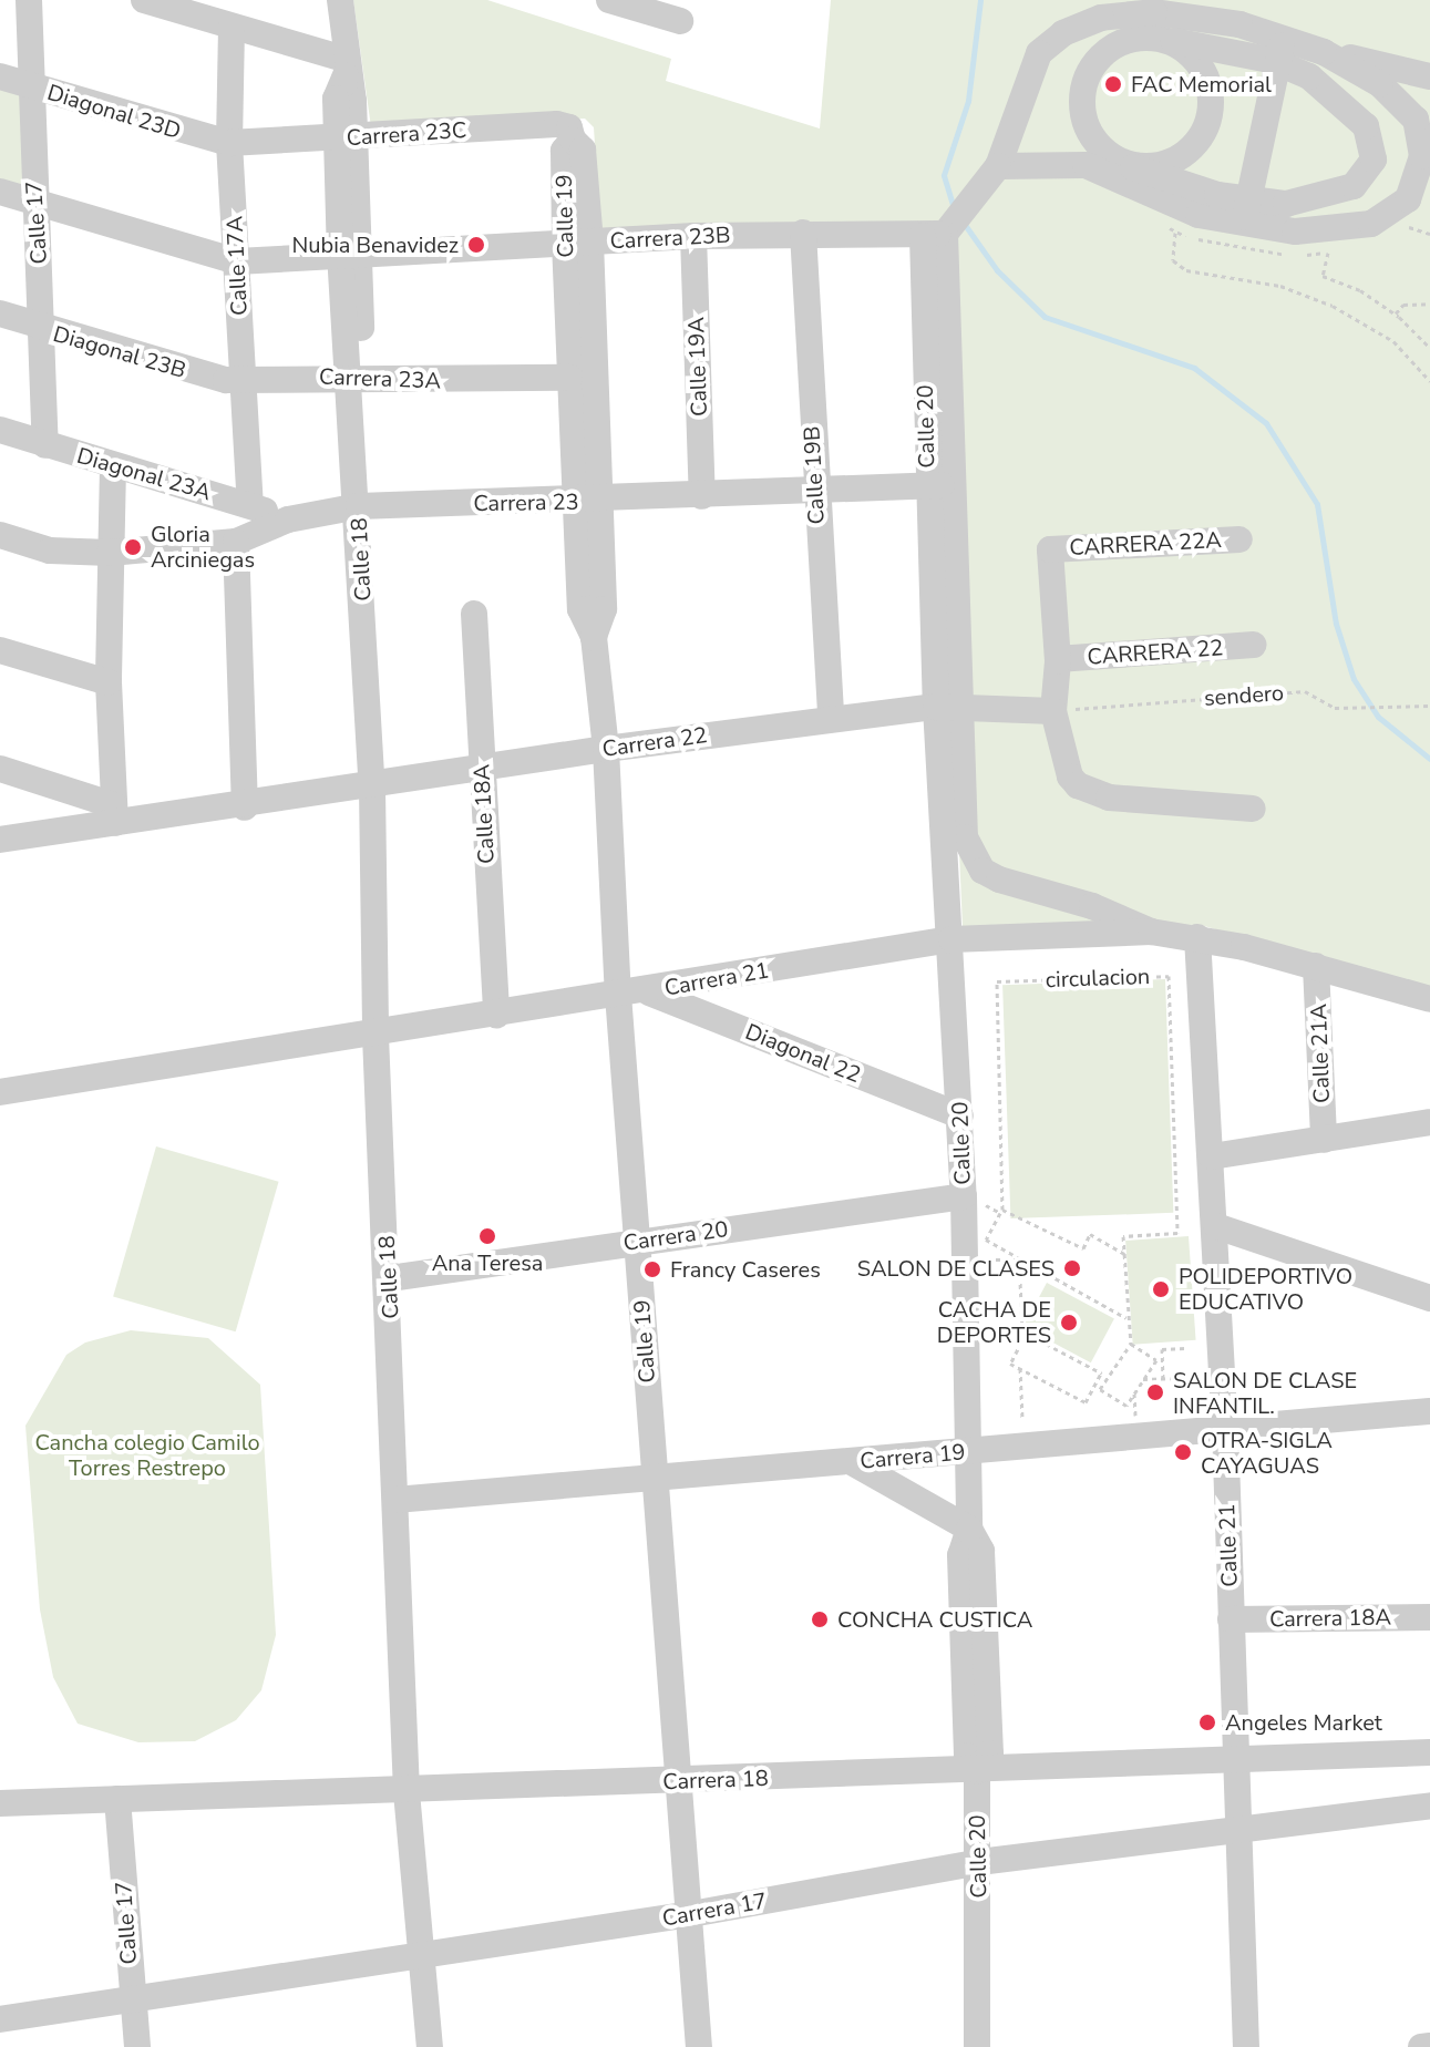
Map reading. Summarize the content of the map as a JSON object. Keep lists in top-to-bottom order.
{
  "streets": {
    "street": [
      "Diagonal 23D",
      "Carrera 23C",
      "Calle 19",
      "Calle 17",
      "Carrera 23B",
      "Calle 17A",
      "Diagonal 23B",
      "Calle 19A",
      "Carrera 23A",
      "Calle 20",
      "Diagonal 23A",
      "Calle 19B",
      "Carrera 23",
      "CARRERA 22A",
      "Calle 18",
      "CARRERA 22",
      "Carrera 22",
      "Calle 18A",
      "Carrera 21",
      "Diagonal 22",
      "Calle 21A",
      "Carrera 20",
      "Carrera 19",
      "Calle 21",
      "Carrera 18A",
      "Carrera 18",
      "Carrera 17"
    ],
    "path": ["sendero", "circulacion"]
  },
  "crossings": [
    ["Diagonal 23D", "Carrera 23C"],
    ["Diagonal 23D", "Calle 17"],
    ["Diagonal 23D", "Calle 17A"],
    ["Carrera 23C", "Calle 19"],
    ["Carrera 23C", "Calle 17A"],
    ["Carrera 23C", "Calle 18"],
    ["Calle 19", "Carrera 23B"],
    ["Calle 19", "Carrera 23A"],
    ["Calle 19", "Carrera 23"],
    ["Calle 19", "Carrera 22"],
    ["Calle 19", "Carrera 21"],
    ["Calle 19", "Carrera 20"],
    ["Calle 19", "Carrera 19"],
    ["Calle 19", "Carrera 18"],
    ["Calle 19", "Carrera 17"],
    ["Calle 17", "Diagonal 23B"],
    ["Calle 17", "Diagonal 23A"],
    ["Calle 17", "Carrera 18"],
    ["Calle 17", "Carrera 17"],
    ["Carrera 23B", "Calle 17A"],
    ["Carrera 23B", "Calle 19A"],
    ["Carrera 23B", "Calle 20"],
    ["Carrera 23B", "Calle 19B"],
    ["Carrera 23B", "Calle 18"],
    ["Calle 17A", "Diagonal 23B"],
    ["Calle 17A", "Carrera 23A"],
    ["Calle 17A", "Diagonal 23A"],
    ["Diagonal 23B", "Carrera 23A"],
    ["Calle 19A", "Carrera 23"],
    ["Carrera 23A", "Calle 18"],
    ["Calle 20", "Carrera 23"],
    ["Calle 20", "Carrera 22"],
    ["Calle 20", "Carrera 21"],
    ["Calle 20", "Diagonal 22"],
    ["Calle 20", "Carrera 20"],
    ["Calle 20", "Carrera 19"],
    ["Calle 20", "Carrera 18"],
    ["Calle 20", "Carrera 17"],
    ["Diagonal 23A", "Carrera 23"],
    ["Calle 19B", "Carrera 23"],
    ["Calle 19B", "Carrera 22"],
    ["Carrera 23", "Calle 18"],
    ["CARRERA 22A", "CARRERA 22"],
    ["Calle 18", "Carrera 22"],
    ["Calle 18", "Carrera 21"],
    ["Calle 18", "Carrera 20"],
    ["Calle 18", "Carrera 19"],
    ["Calle 18", "Carrera 18"],
    ["Calle 18", "Carrera 17"],
    ["sendero", "Carrera 22"],
    ["Carrera 22", "Calle 18A"],
    ["Calle 18A", "Carrera 21"],
    ["Carrera 21", "Diagonal 22"],
    ["Carrera 21", "Calle 21A"],
    ["Carrera 21", "Calle 21"],
    ["Carrera 19", "Calle 21"],
    ["Calle 21", "Carrera 18A"],
    ["Calle 21", "Carrera 18"],
    ["Calle 21", "Carrera 17"]
  ],
  "parks": ["Cancha colegio Camilo Torres Restrepo"],
  "places": [
    "FAC Memorial",
    "Nubia Benavidez",
    "Gloria Arciniegas",
    "Ana Teresa",
    "SALON DE CLASES",
    "Francy Caseres",
    "POLIDEPORTIVO EDUCATIVO",
    "CACHA DE DEPORTES",
    "SALON DE CLASE INFANTIL.",
    "OTRA-SIGLA CAYAGUAS",
    "CONCHA CUSTICA",
    "Angeles Market"
  ]
}
